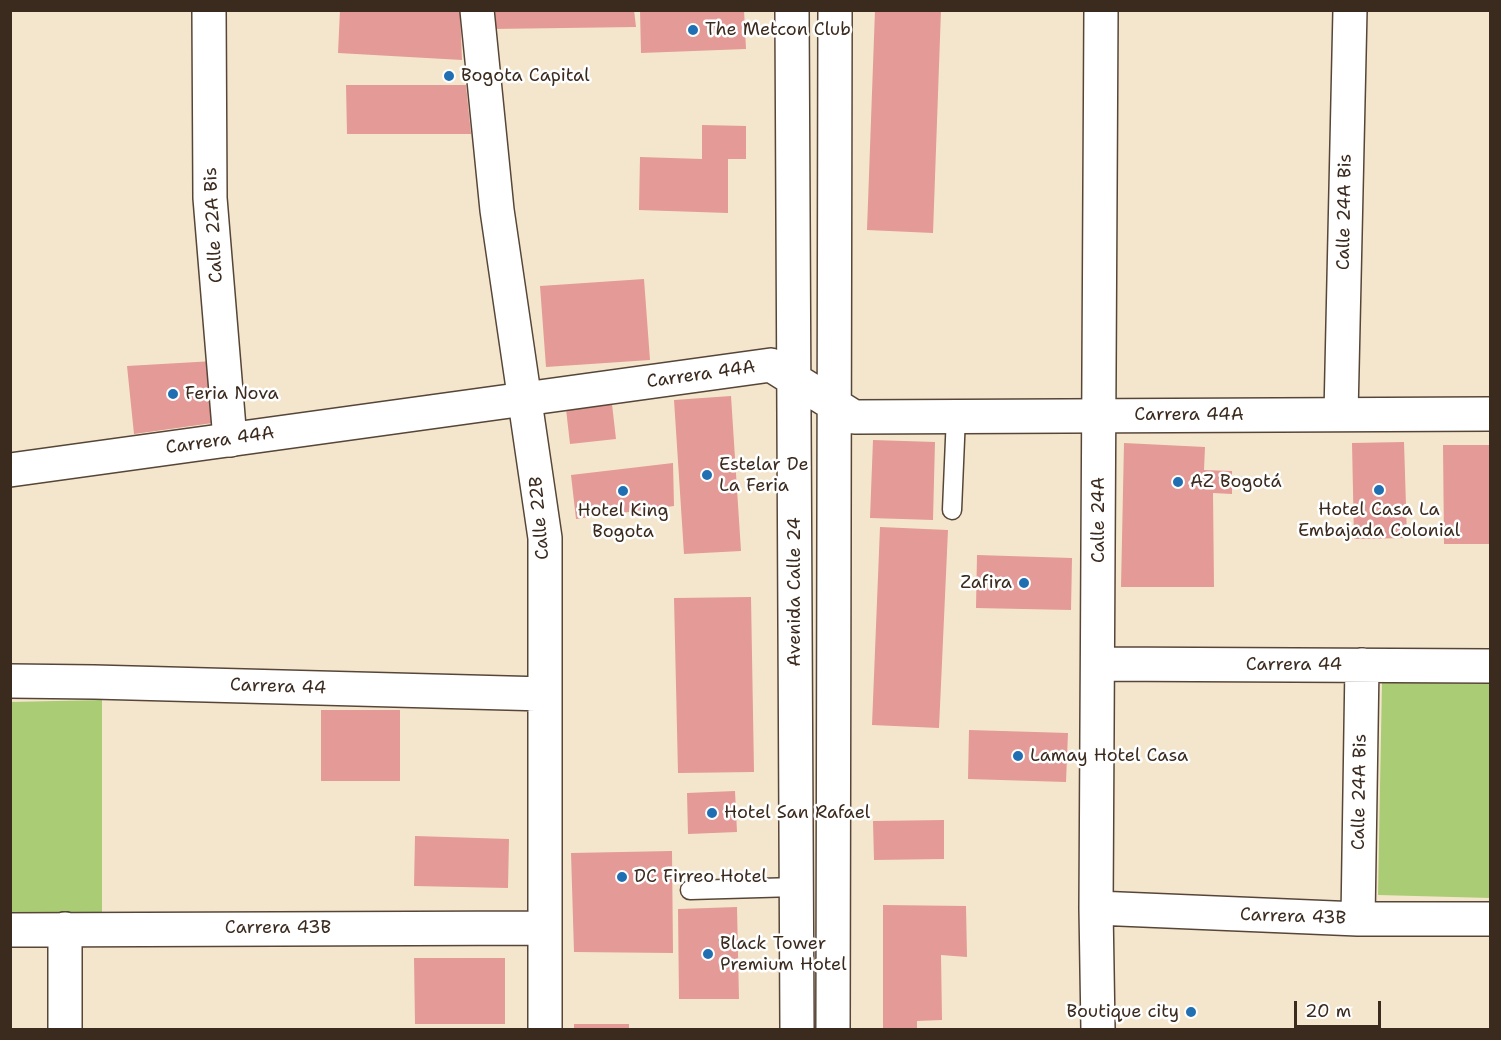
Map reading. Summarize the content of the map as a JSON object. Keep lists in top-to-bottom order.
{
  "streets": {
    "street": [
      "Calle 24A Bis",
      "Calle 22A Bis",
      "Carrera 44A",
      "Calle 22B",
      "Calle 24A",
      "Avenida Calle 24",
      "Carrera 44",
      "Carrera 43B"
    ]
  },
  "crossings": [
    ["Calle 24A Bis", "Carrera 44A"],
    ["Calle 24A Bis", "Carrera 44"],
    ["Calle 24A Bis", "Carrera 43B"],
    ["Calle 22A Bis", "Carrera 44A"],
    ["Carrera 44A", "Calle 22B"],
    ["Carrera 44A", "Calle 24A"],
    ["Carrera 44A", "Avenida Calle 24"],
    ["Calle 22B", "Carrera 44"],
    ["Calle 22B", "Carrera 43B"],
    ["Calle 24A", "Carrera 44"],
    ["Calle 24A", "Carrera 43B"]
  ],
  "places": [
    "The Metcon Club",
    "Bogota Capital",
    "Feria Nova",
    "Estelar De La Feria",
    "AZ Bogotá",
    "Hotel Casa La Embajada Colonial",
    "Hotel King Bogota",
    "Zafira",
    "Lamay Hotel Casa",
    "Hotel San Rafael",
    "DC Firreo Hotel",
    "Black Tower Premium Hotel",
    "Boutique city"
  ],
  "scale_bar": "20 m"
}
